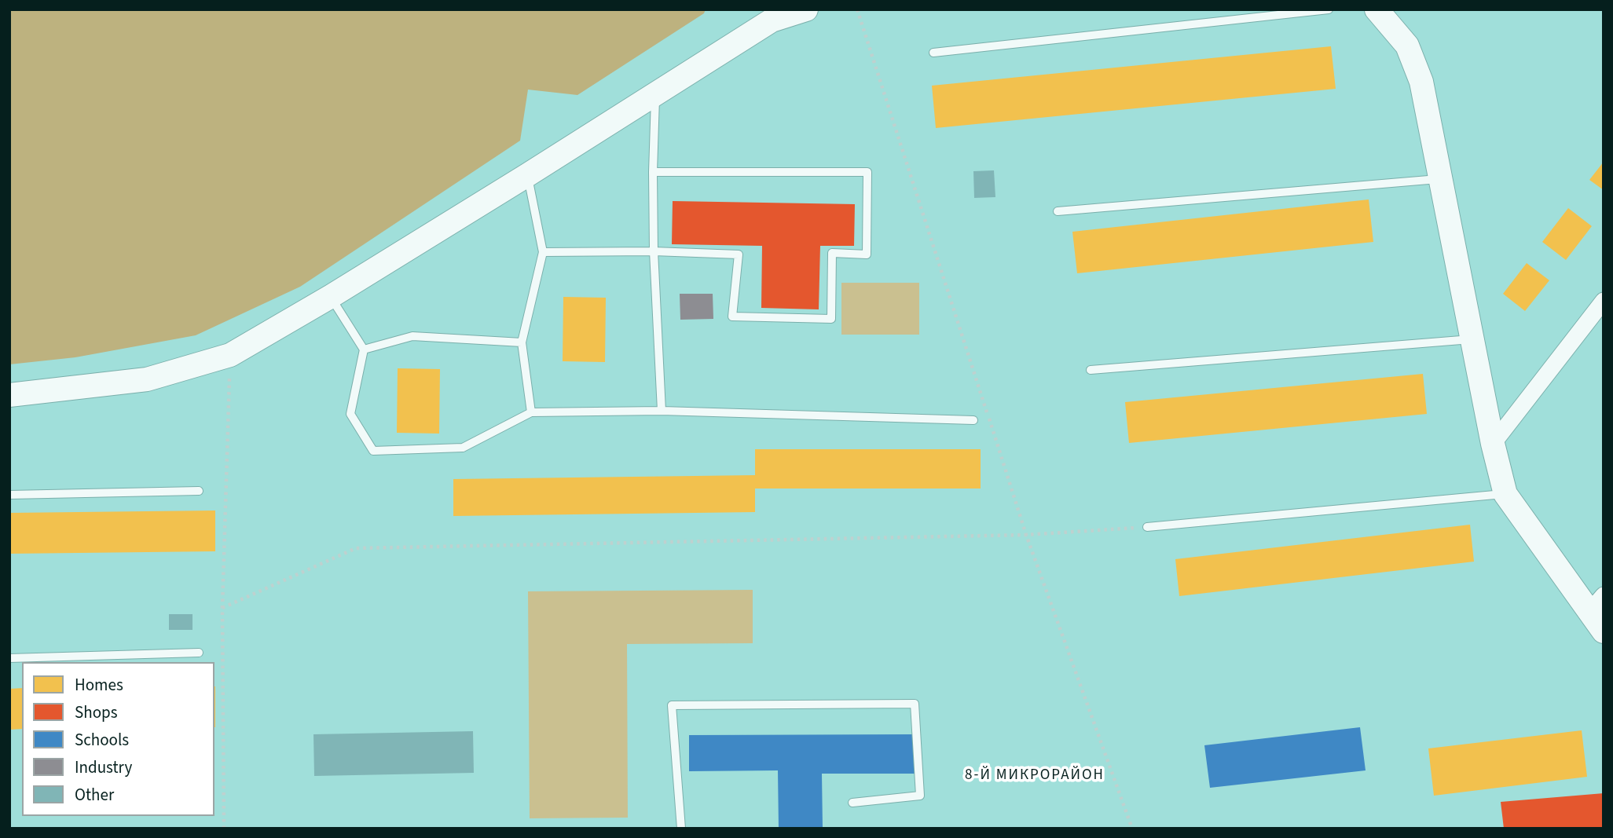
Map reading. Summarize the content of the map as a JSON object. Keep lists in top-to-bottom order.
{
  "districts": ["8-Й МИКРОРАЙОН"],
  "legend": [
    "Homes",
    "Shops",
    "Schools",
    "Industry",
    "Other"
  ]
}
